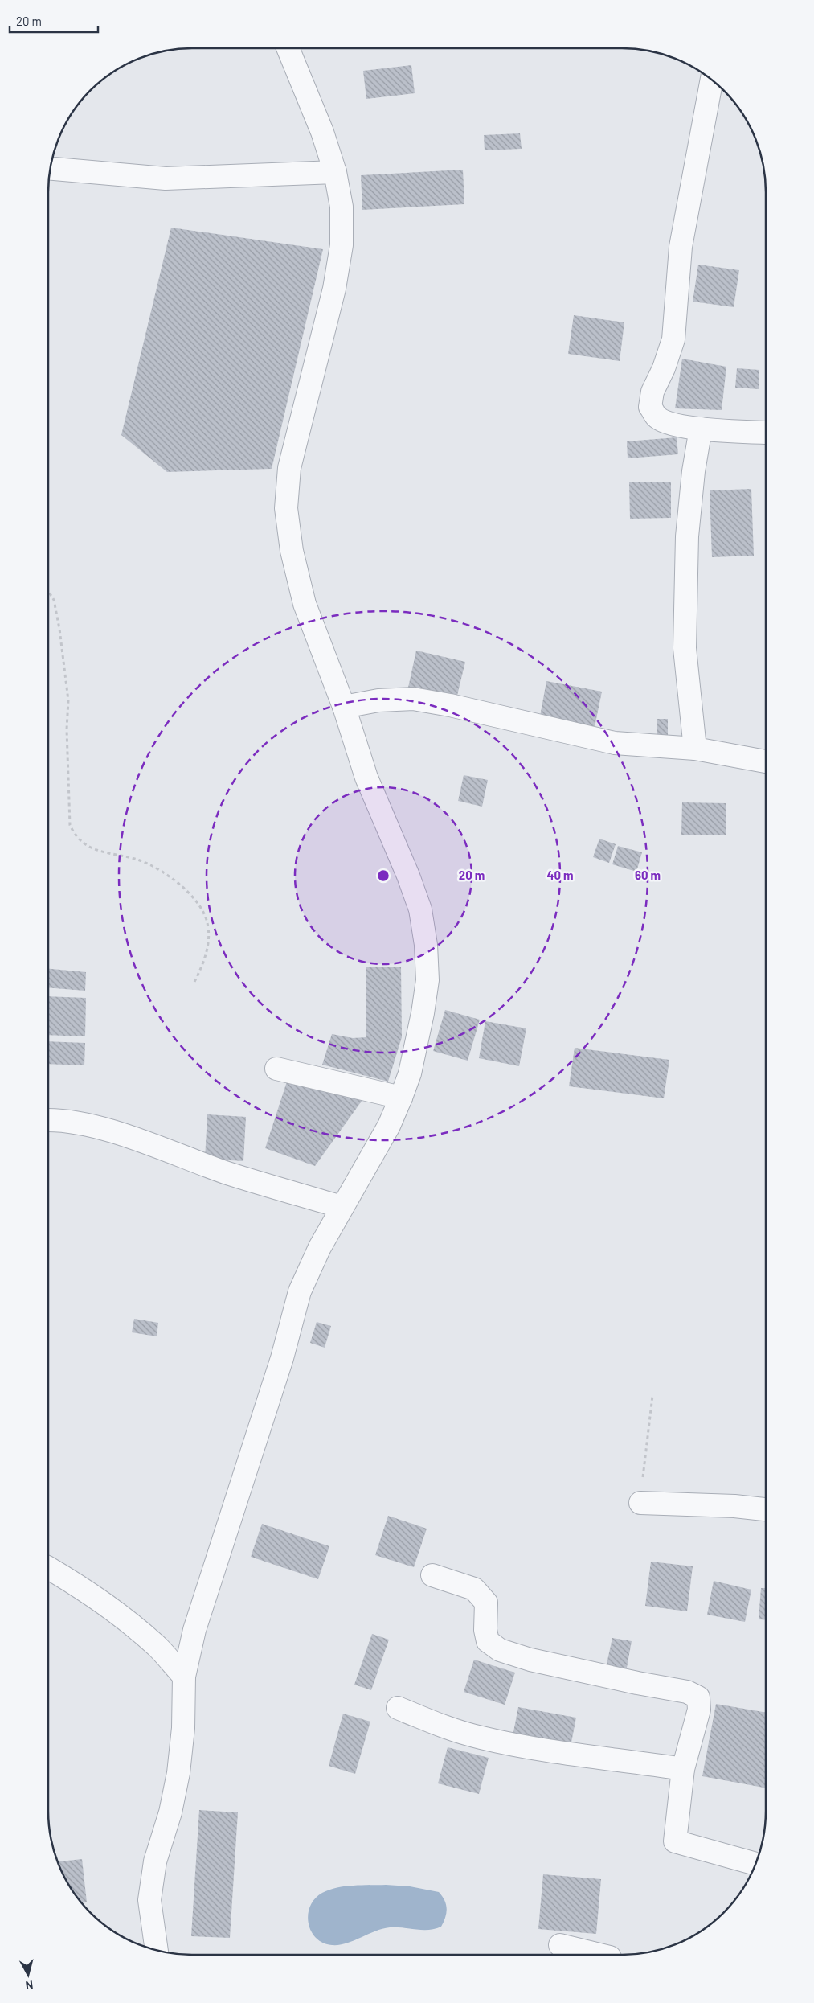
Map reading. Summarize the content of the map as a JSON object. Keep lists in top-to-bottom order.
{
  "scale_bar": "20 m",
  "north": "bottom",
  "rings": ["20 m", "40 m", "60 m"]
}
